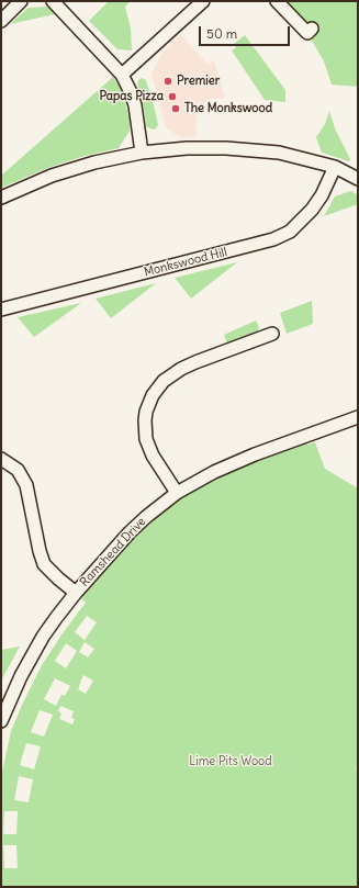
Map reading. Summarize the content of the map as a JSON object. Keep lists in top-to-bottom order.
{
  "streets": {
    "street": ["Monkswood Hill", "Ramshead Drive"]
  },
  "parks": ["Lime Pits Wood"],
  "places": ["Premier", "Papas Pizza", "The Monkswood"],
  "scale_bar": "50 m"
}
